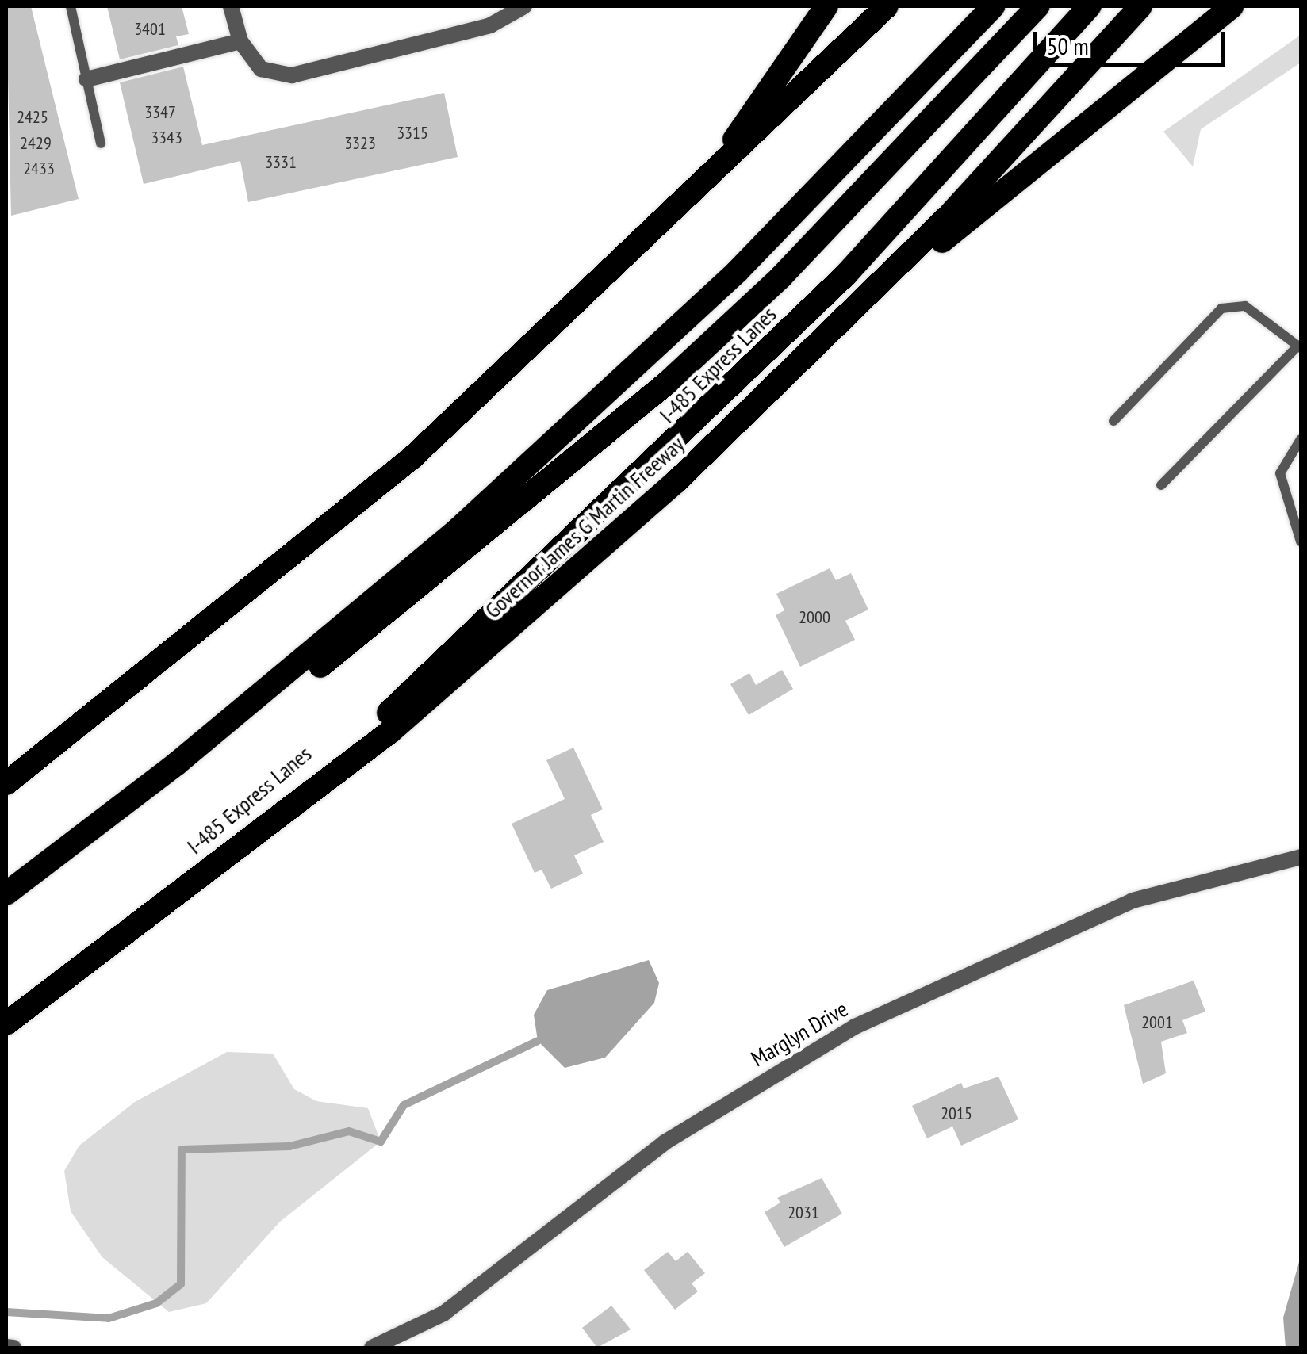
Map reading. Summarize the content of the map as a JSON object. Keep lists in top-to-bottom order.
{
  "streets": {
    "highway": ["I-485 Express Lanes", "Governor James G Martin Freeway"],
    "street": ["Marglyn Drive"]
  },
  "crossings": [
    ["I-485 Express Lanes", "Governor James G Martin Freeway"]
  ],
  "house_numbers": [
    "3401",
    "3347",
    "2425",
    "3315",
    "3343",
    "2429",
    "3323",
    "3331",
    "2433",
    "2000",
    "2001",
    "2015",
    "2031"
  ],
  "scale_bar": "50 m"
}
